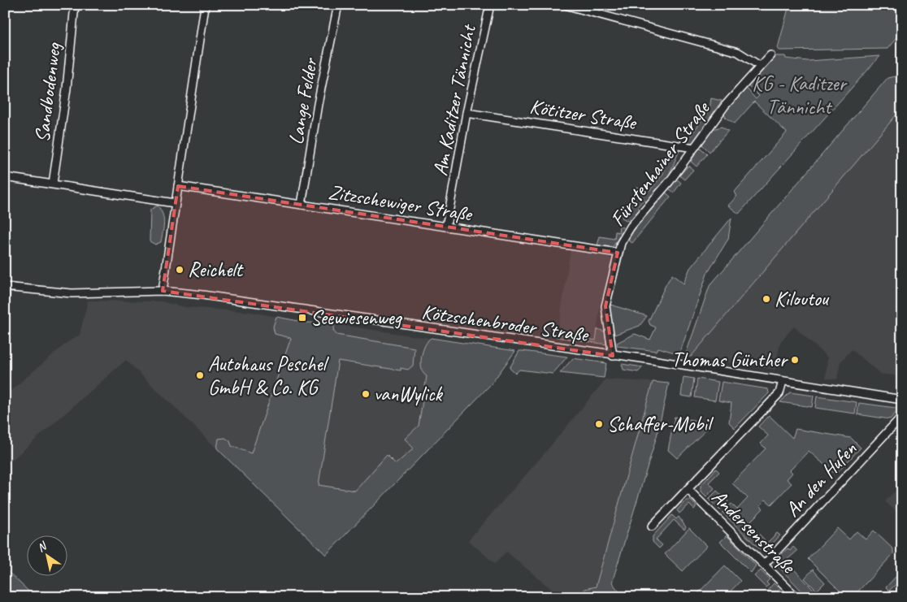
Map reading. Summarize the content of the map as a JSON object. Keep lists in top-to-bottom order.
{
  "streets": {
    "street": [
      "Sandbodenweg",
      "Am Kaditzer Tännicht",
      "Lange Felder",
      "Kötitzer Straße",
      "Fürstenhainer Straße",
      "Zitzschewiger Straße",
      "Kötzschenbroder Straße",
      "An den Hufen",
      "Andersenstraße"
    ]
  },
  "crossings": [
    ["Am Kaditzer Tännicht", "Kötitzer Straße"],
    ["Am Kaditzer Tännicht", "Zitzschewiger Straße"],
    ["Lange Felder", "Zitzschewiger Straße"],
    ["Kötitzer Straße", "Fürstenhainer Straße"],
    ["Fürstenhainer Straße", "Zitzschewiger Straße"],
    ["Fürstenhainer Straße", "Kötzschenbroder Straße"],
    ["An den Hufen", "Andersenstraße"]
  ],
  "parks": ["KG - Kaditzer Tännicht"],
  "places": {
    "other": [
      "Reichelt",
      "Kiloutou",
      "Thomas Günther",
      "Autohaus Peschel GmbH & Co. KG",
      "vanWylick",
      "Schaffer-Mobil"
    ],
    "transit": ["Seewiesenweg"]
  },
  "north": "top left"
}
